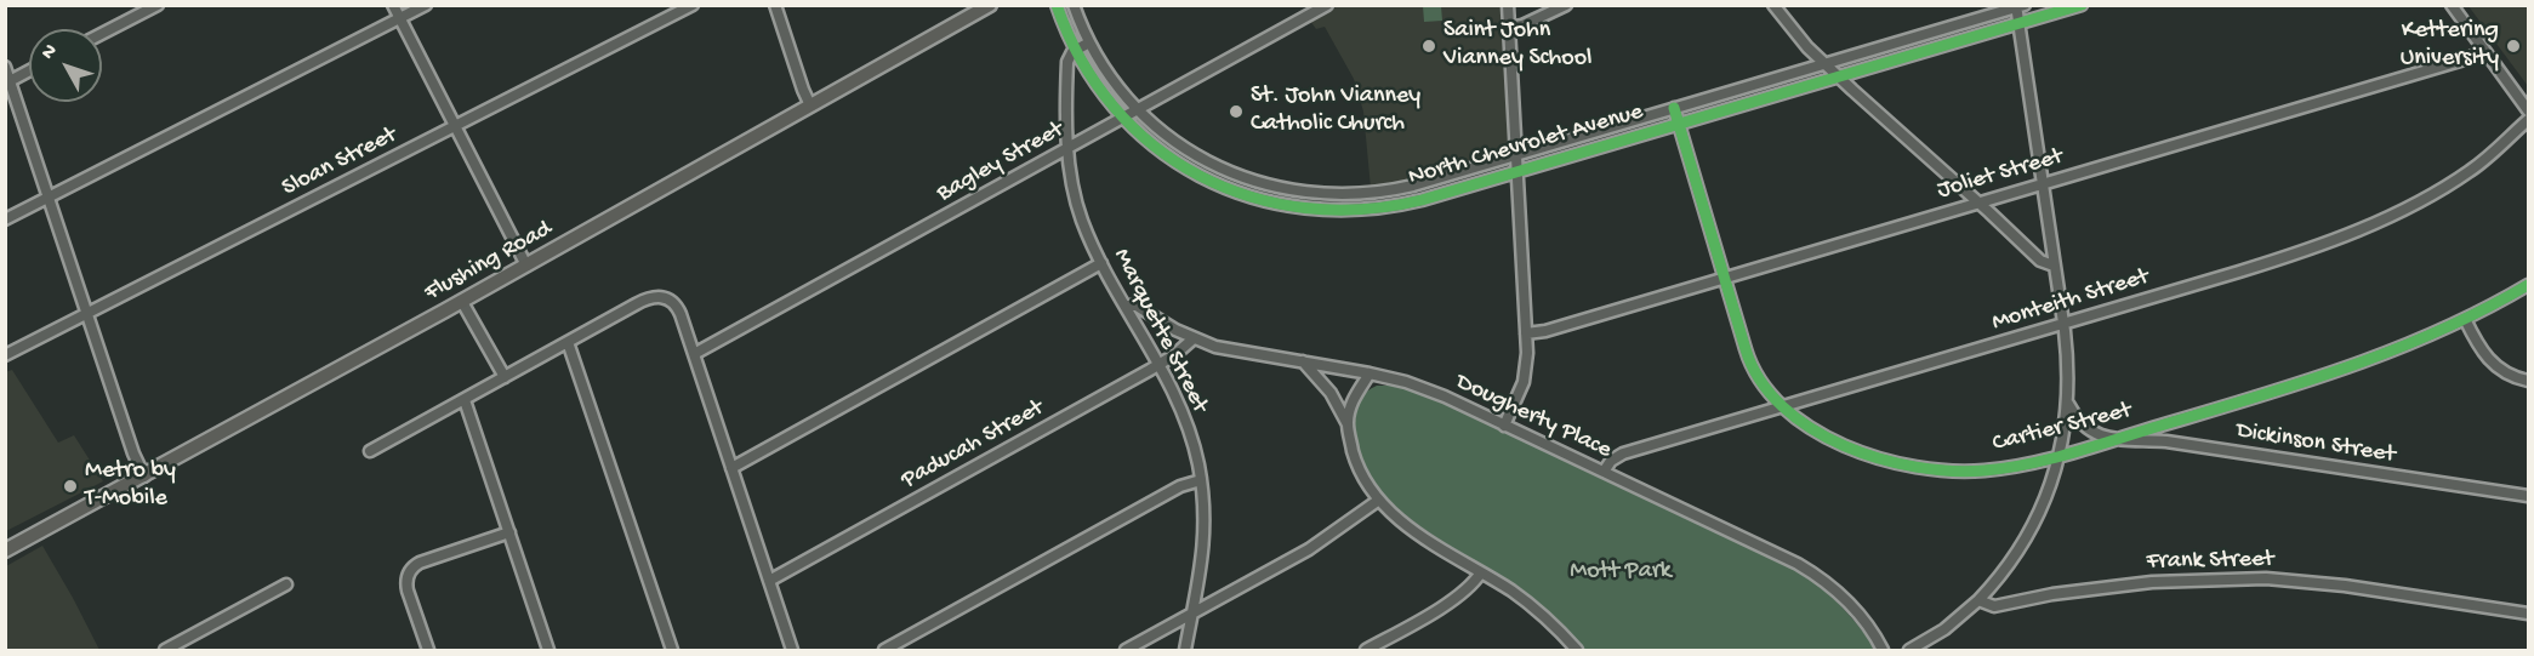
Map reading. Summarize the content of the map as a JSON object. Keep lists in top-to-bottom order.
{
  "streets": {
    "main road": ["Flushing Road"],
    "street": [
      "North Chevrolet Avenue",
      "Sloan Street",
      "Bagley Street",
      "Joliet Street",
      "Monteith Street",
      "Marquette Street",
      "Dougherty Place",
      "Cartier Street",
      "Dickinson Street",
      "Paducah Street",
      "Frank Street"
    ]
  },
  "crossings": [
    ["North Chevrolet Avenue", "Bagley Street"],
    ["North Chevrolet Avenue", "Marquette Street"],
    ["North Chevrolet Avenue", "Cartier Street"],
    ["Bagley Street", "Marquette Street"],
    ["Joliet Street", "Cartier Street"],
    ["Monteith Street", "Dougherty Place"],
    ["Monteith Street", "Cartier Street"],
    ["Marquette Street", "Dougherty Place"],
    ["Marquette Street", "Paducah Street"],
    ["Dougherty Place", "Paducah Street"],
    ["Cartier Street", "Dickinson Street"]
  ],
  "parks": ["Mott Park"],
  "places": [
    "Saint John Vianney School",
    "Kettering University",
    "St. John Vianney Catholic Church",
    "Metro by T-Mobile"
  ],
  "north": "top left"
}
